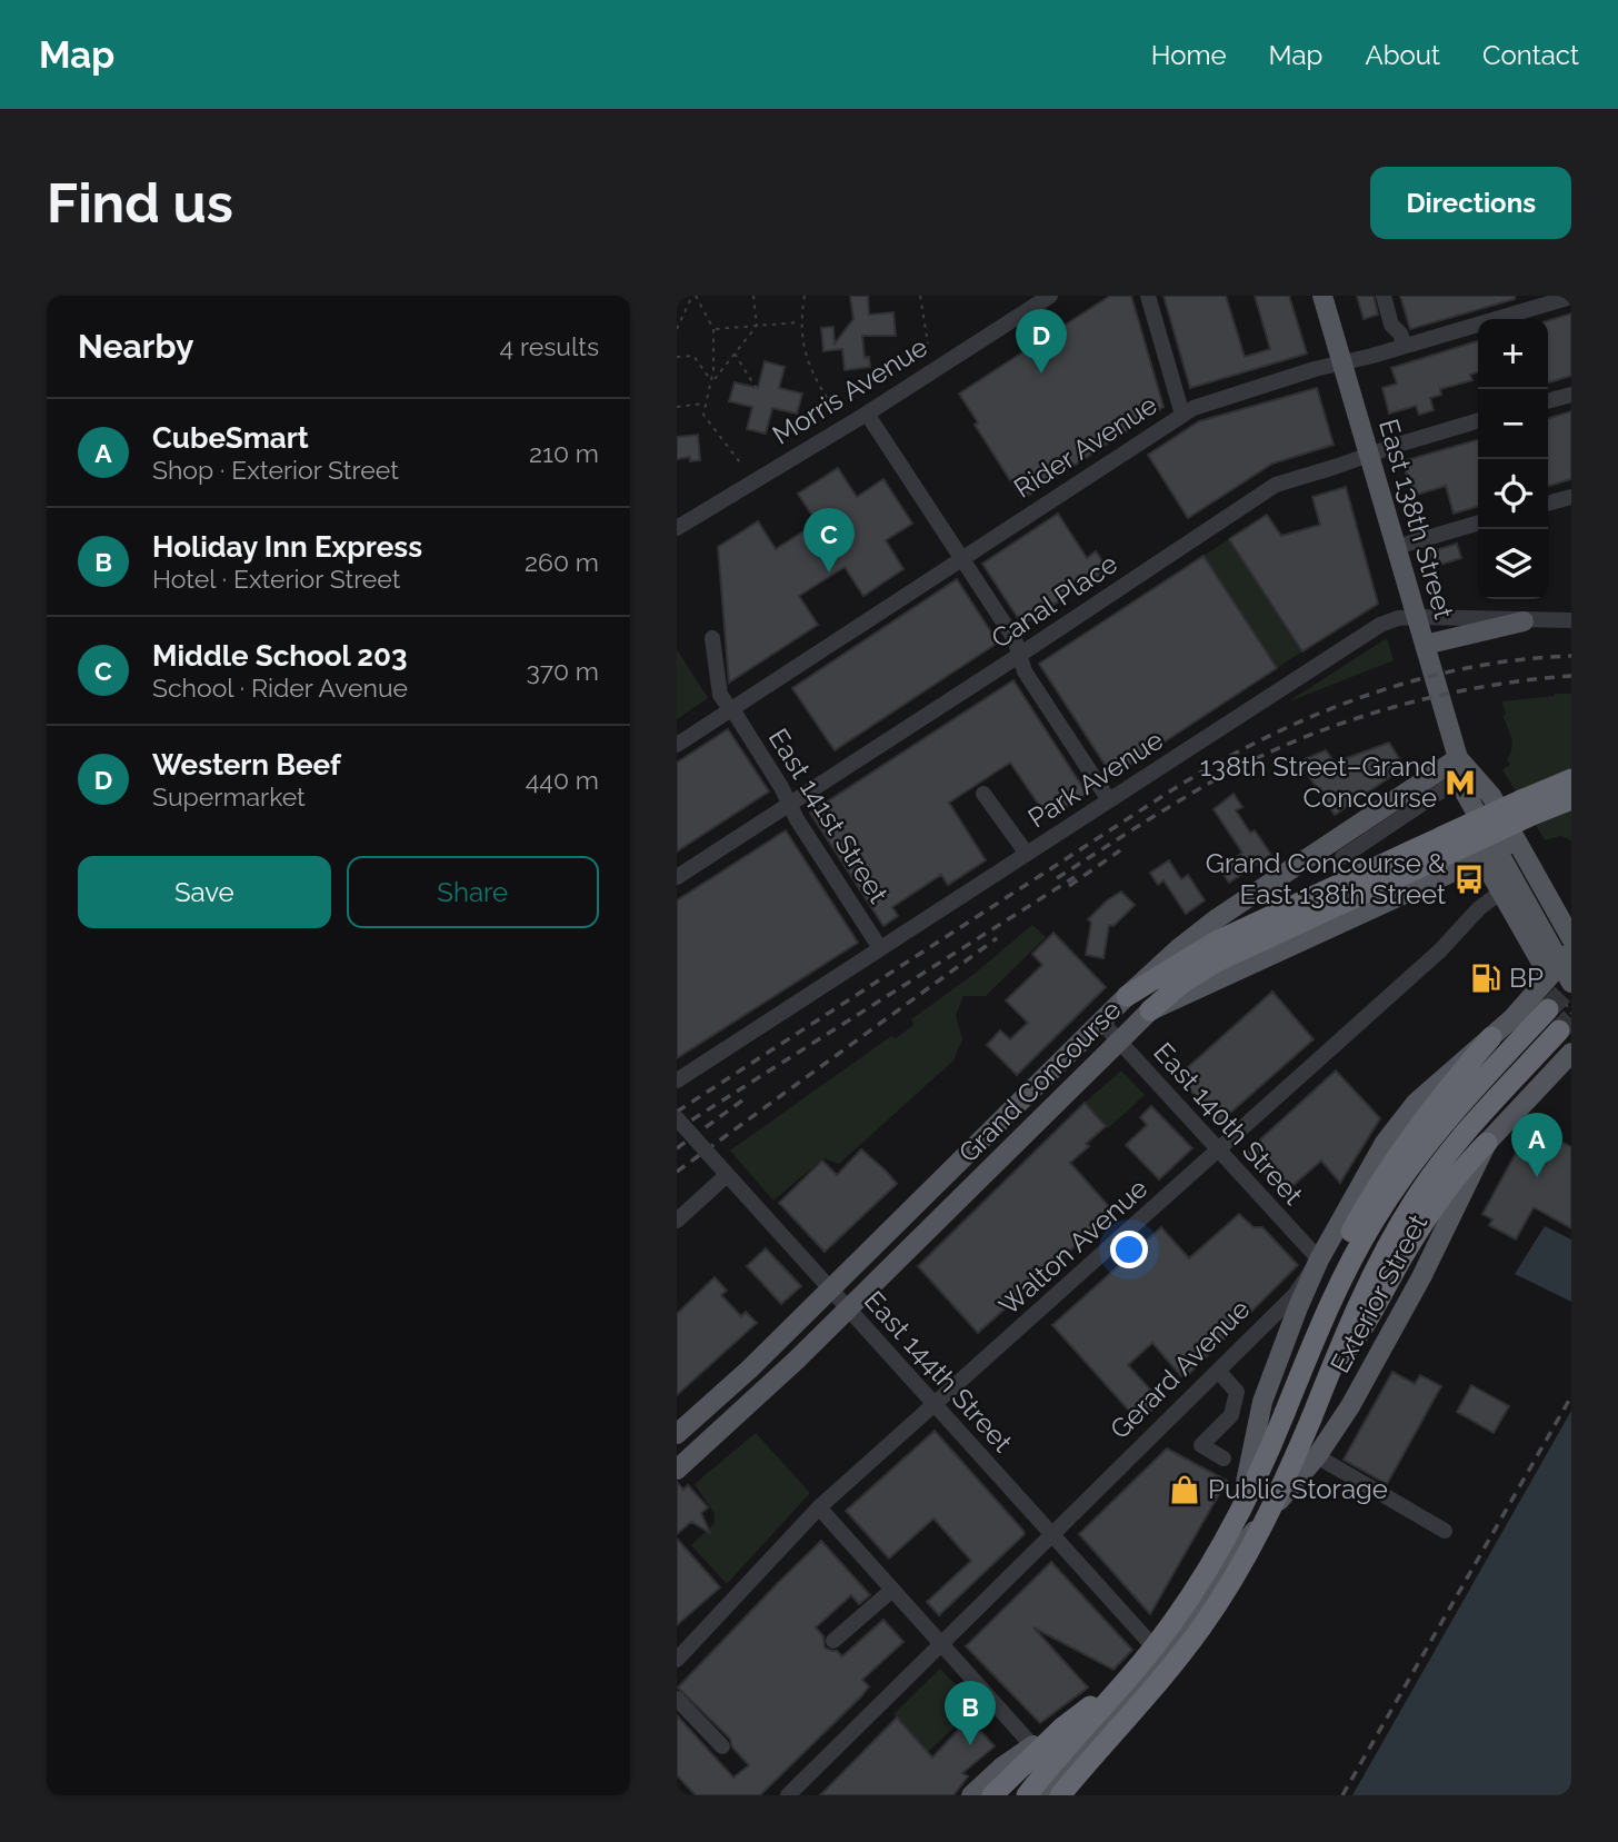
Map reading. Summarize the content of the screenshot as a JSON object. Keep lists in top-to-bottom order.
{
  "streets": {
    "main road": [
      "East 138th Street",
      "Grand Concourse",
      "Exterior Street",
      "Gerard Avenue"
    ],
    "street": [
      "Morris Avenue",
      "Rider Avenue",
      "Canal Place",
      "Park Avenue",
      "East 141st Street",
      "East 140th Street",
      "Walton Avenue",
      "East 144th Street"
    ]
  },
  "crossings": [
    ["Rider Avenue", "East 138th Street"],
    ["Rider Avenue", "East 141st Street"],
    ["East 138th Street", "Canal Place"],
    ["East 138th Street", "Park Avenue"],
    ["East 138th Street", "Grand Concourse"],
    ["East 138th Street", "Walton Avenue"],
    ["East 138th Street", "Gerard Avenue"],
    ["Canal Place", "East 141st Street"],
    ["Park Avenue", "East 141st Street"],
    ["Grand Concourse", "East 140th Street"],
    ["Grand Concourse", "East 144th Street"],
    ["East 140th Street", "Walton Avenue"],
    ["East 140th Street", "Exterior Street"],
    ["East 140th Street", "Gerard Avenue"],
    ["Walton Avenue", "East 144th Street"],
    ["Exterior Street", "Gerard Avenue"],
    ["Exterior Street", "East 144th Street"],
    ["Gerard Avenue", "East 144th Street"]
  ],
  "places": {
    "metro station": ["138th Street–Grand Concourse"],
    "bus stop": ["Grand Concourse & East 138th Street"],
    "fuel station": ["BP"],
    "shop": ["Public Storage"]
  },
  "page": {
    "header": "Map",
    "nav": [
      "Home",
      "Map",
      "About",
      "Contact"
    ],
    "buttons": [
      "Directions",
      ["Save", "Share"]
    ],
    "title": "Find us",
    "heading": ["Nearby", "4 results"],
    "pins": [
      "D",
      "C",
      "A",
      "B"
    ],
    "map_buttons": ["+", "−"],
    "list": [
      {
        "mark": "A",
        "name": "CubeSmart",
        "note": "Shop · Exterior Street",
        "value": "210 m"
      },
      {
        "mark": "B",
        "name": "Holiday Inn Express",
        "note": "Hotel · Exterior Street",
        "value": "260 m"
      },
      {
        "mark": "C",
        "name": "Middle School 203",
        "note": "School · Rider Avenue",
        "value": "370 m"
      },
      {
        "mark": "D",
        "name": "Western Beef",
        "note": "Supermarket",
        "value": "440 m"
      }
    ]
  }
}
